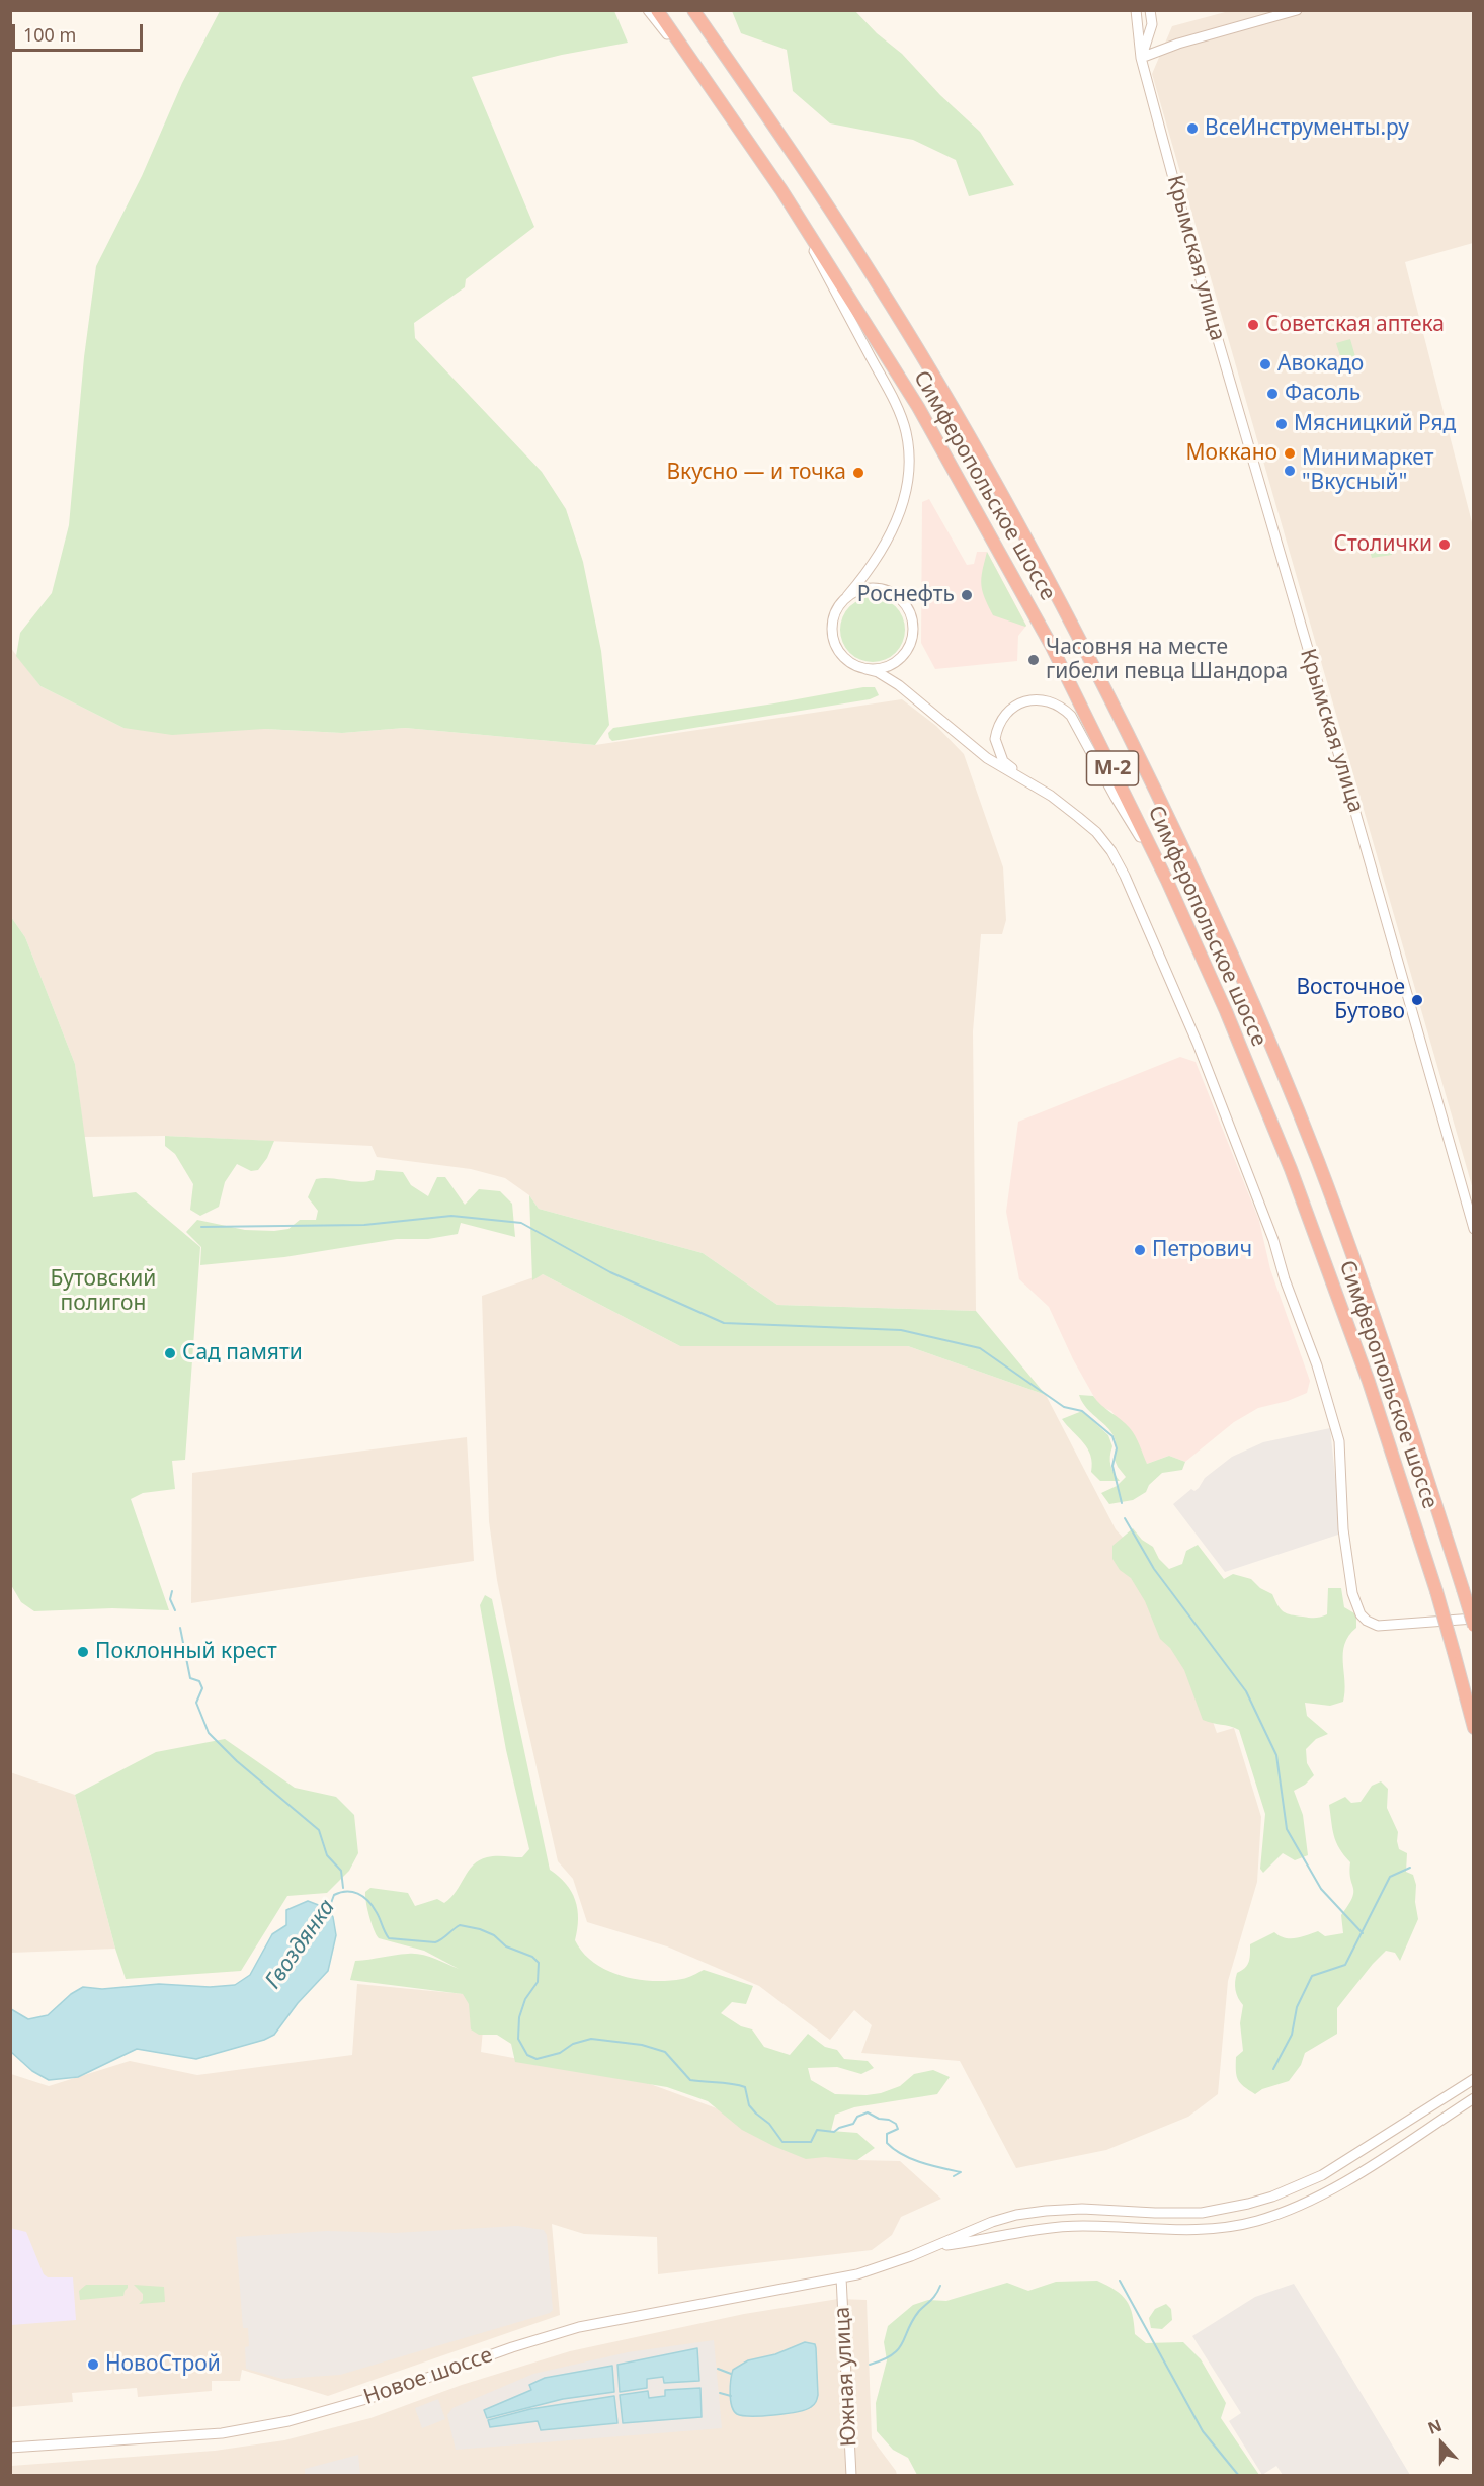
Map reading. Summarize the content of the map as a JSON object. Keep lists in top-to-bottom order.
{
  "streets": {
    "highway": ["Симферопольское шоссе", "М-2"],
    "street": ["Крымская улица", "Новое шоссе", "Южная улица"]
  },
  "crossings": [
    ["Новое шоссе", "Южная улица"]
  ],
  "water": ["Гвоздянка"],
  "parks": ["Бутовский полигон"],
  "places": [
    "ВсеИнструменты.ру",
    "Советская аптека",
    "Авокадо",
    "Фасоль",
    "Мясницкий Ряд",
    "Моккано",
    "Минимаркет \"Вкусный\"",
    "Вкусно — и точка",
    "Столички",
    "Роснефть",
    "Часовня на месте гибели певца Шандора",
    "Восточное Бутово",
    "Петрович",
    "Сад памяти",
    "Поклонный крест",
    "НовоСтрой"
  ],
  "scale_bar": "100 m",
  "north": "top"
}
